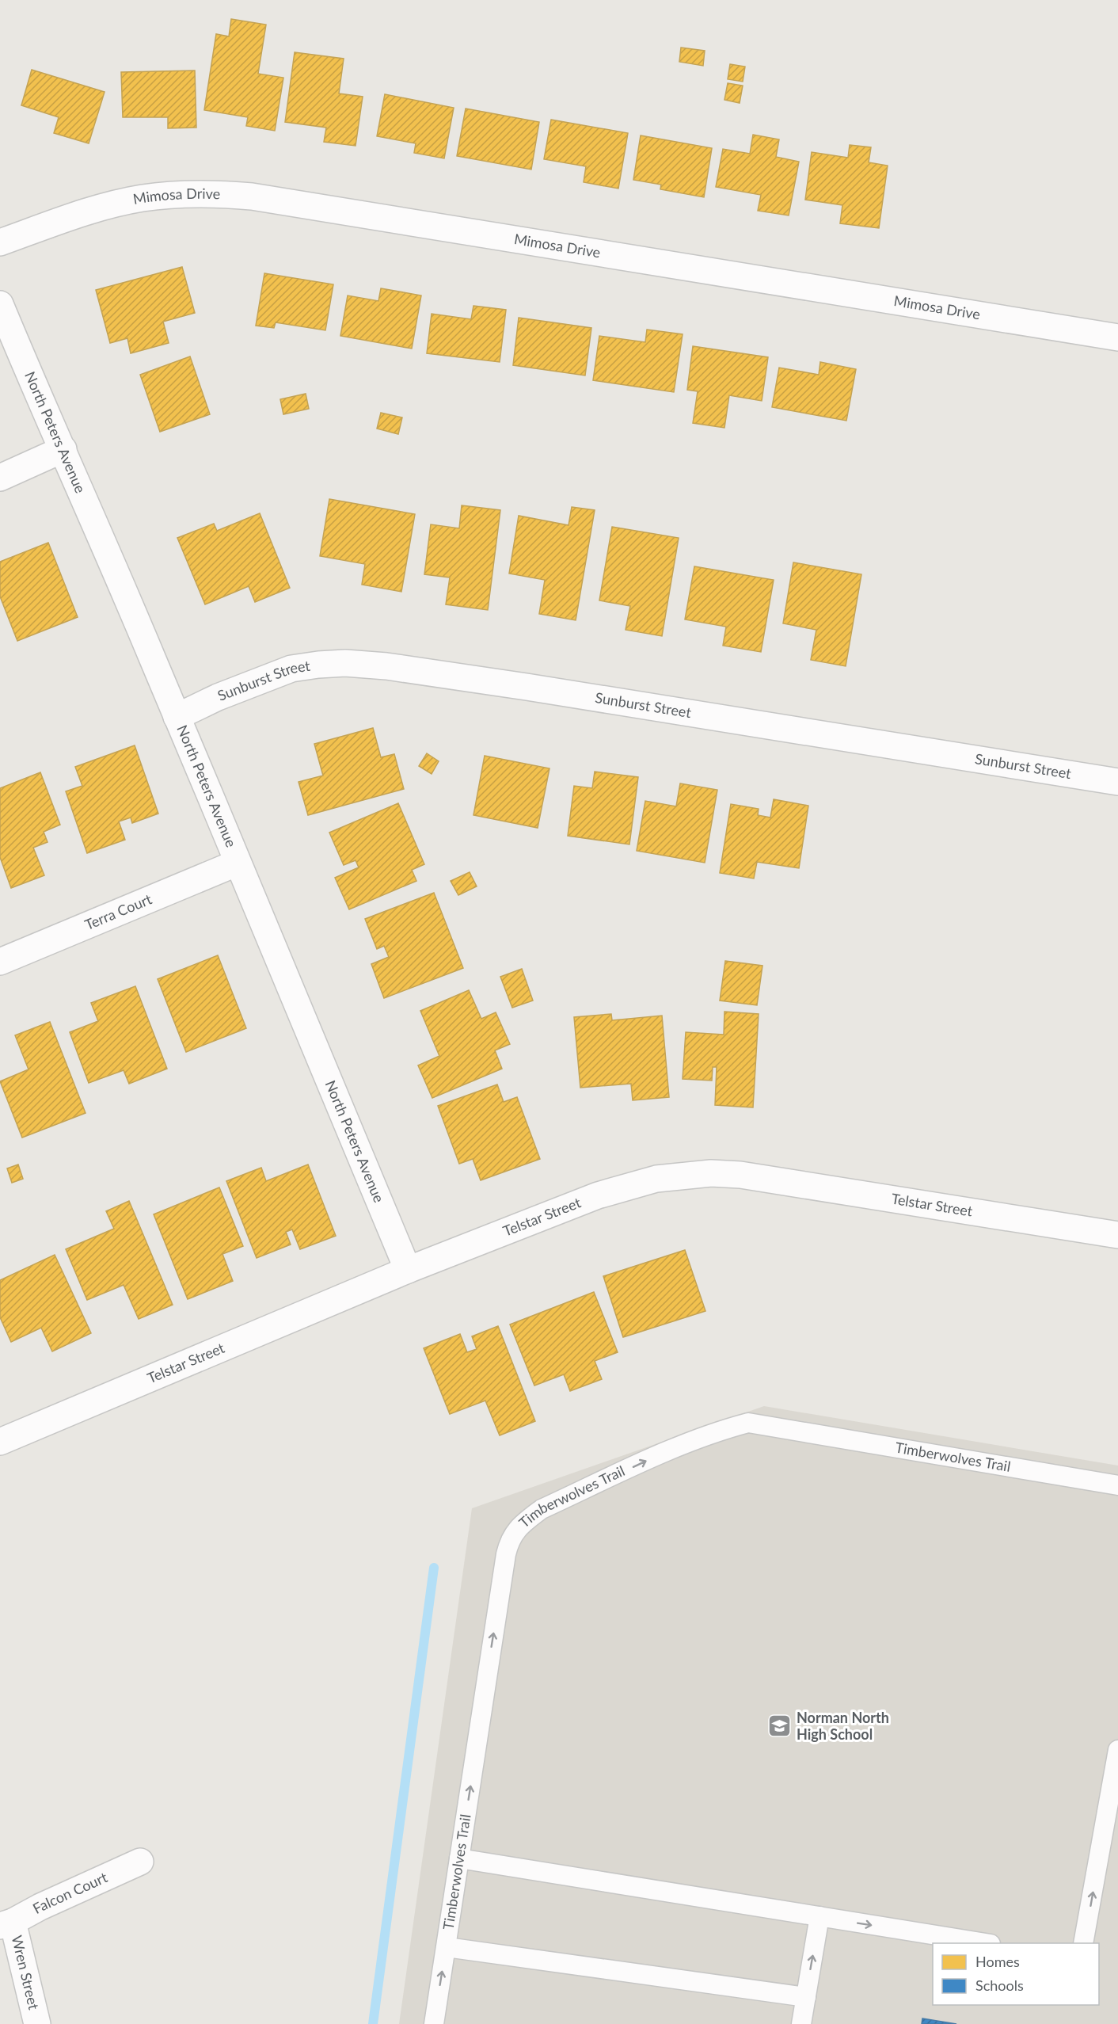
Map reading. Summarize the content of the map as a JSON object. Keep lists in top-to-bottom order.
{
  "streets": {
    "street": [
      "Mimosa Drive",
      "North Peters Avenue",
      "Sunburst Street",
      "Terra Court",
      "Telstar Street",
      "Falcon Court",
      "Wren Street"
    ],
    "lane": ["Timberwolves Trail"]
  },
  "crossings": [
    ["North Peters Avenue", "Sunburst Street"],
    ["North Peters Avenue", "Terra Court"],
    ["North Peters Avenue", "Telstar Street"],
    ["Falcon Court", "Wren Street"]
  ],
  "places": {
    "school or university": ["Norman North High School"]
  },
  "legend": ["Homes", "Schools"]
}
